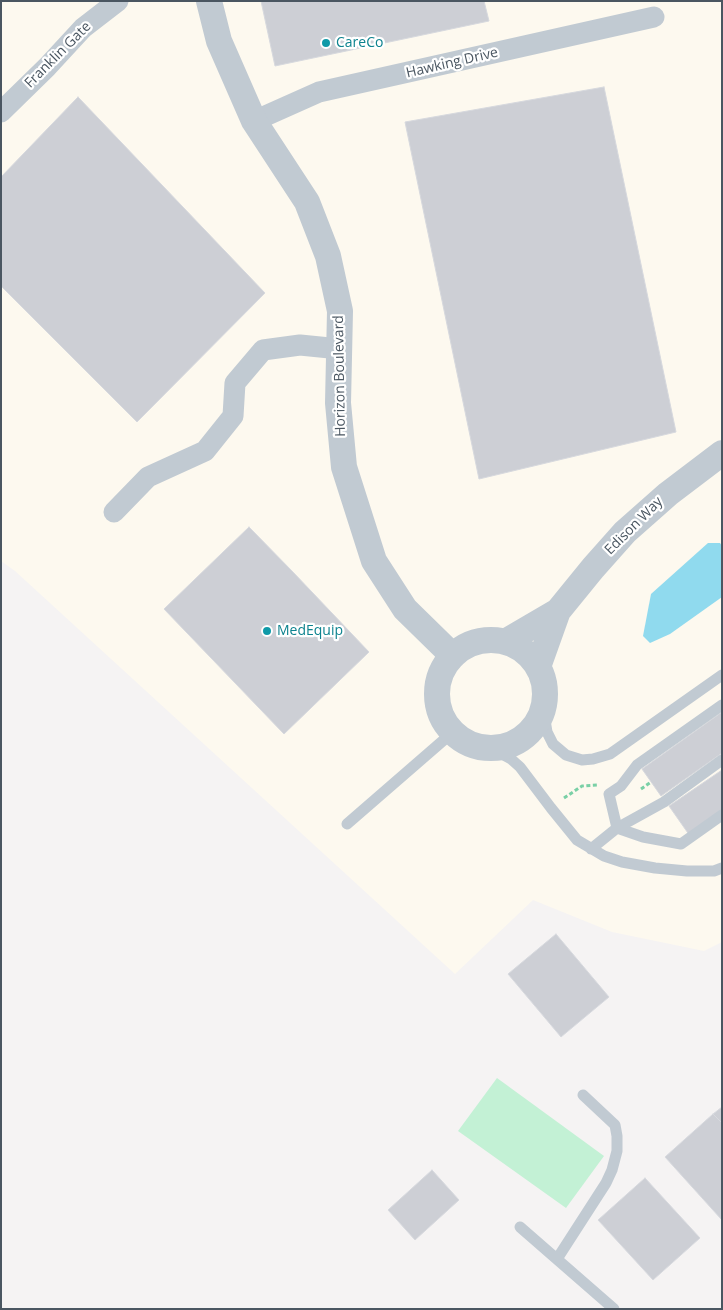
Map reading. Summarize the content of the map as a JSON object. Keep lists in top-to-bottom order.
{
  "streets": {
    "street": [
      "Franklin Gate",
      "Hawking Drive",
      "Horizon Boulevard",
      "Edison Way"
    ]
  },
  "crossings": [
    ["Hawking Drive", "Horizon Boulevard"],
    ["Horizon Boulevard", "Edison Way"]
  ],
  "places": ["CareCo", "MedEquip"]
}
